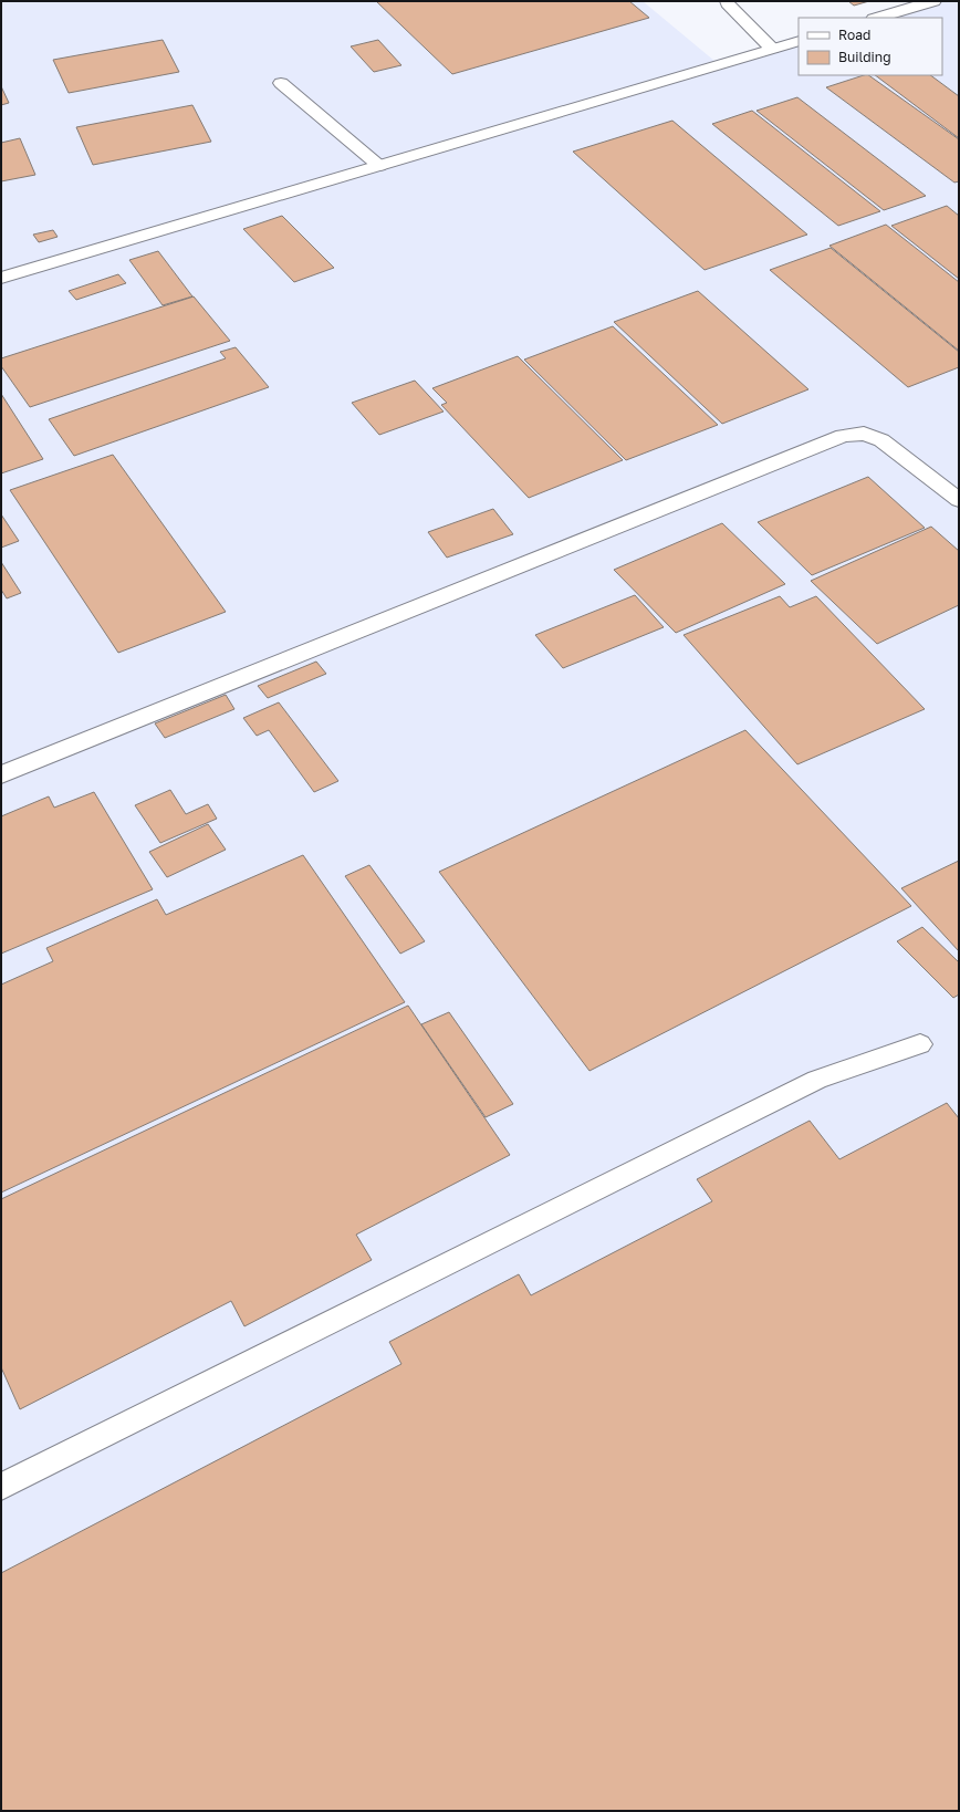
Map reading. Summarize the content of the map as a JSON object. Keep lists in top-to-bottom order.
{
  "legend": ["Road", "Building"]
}
